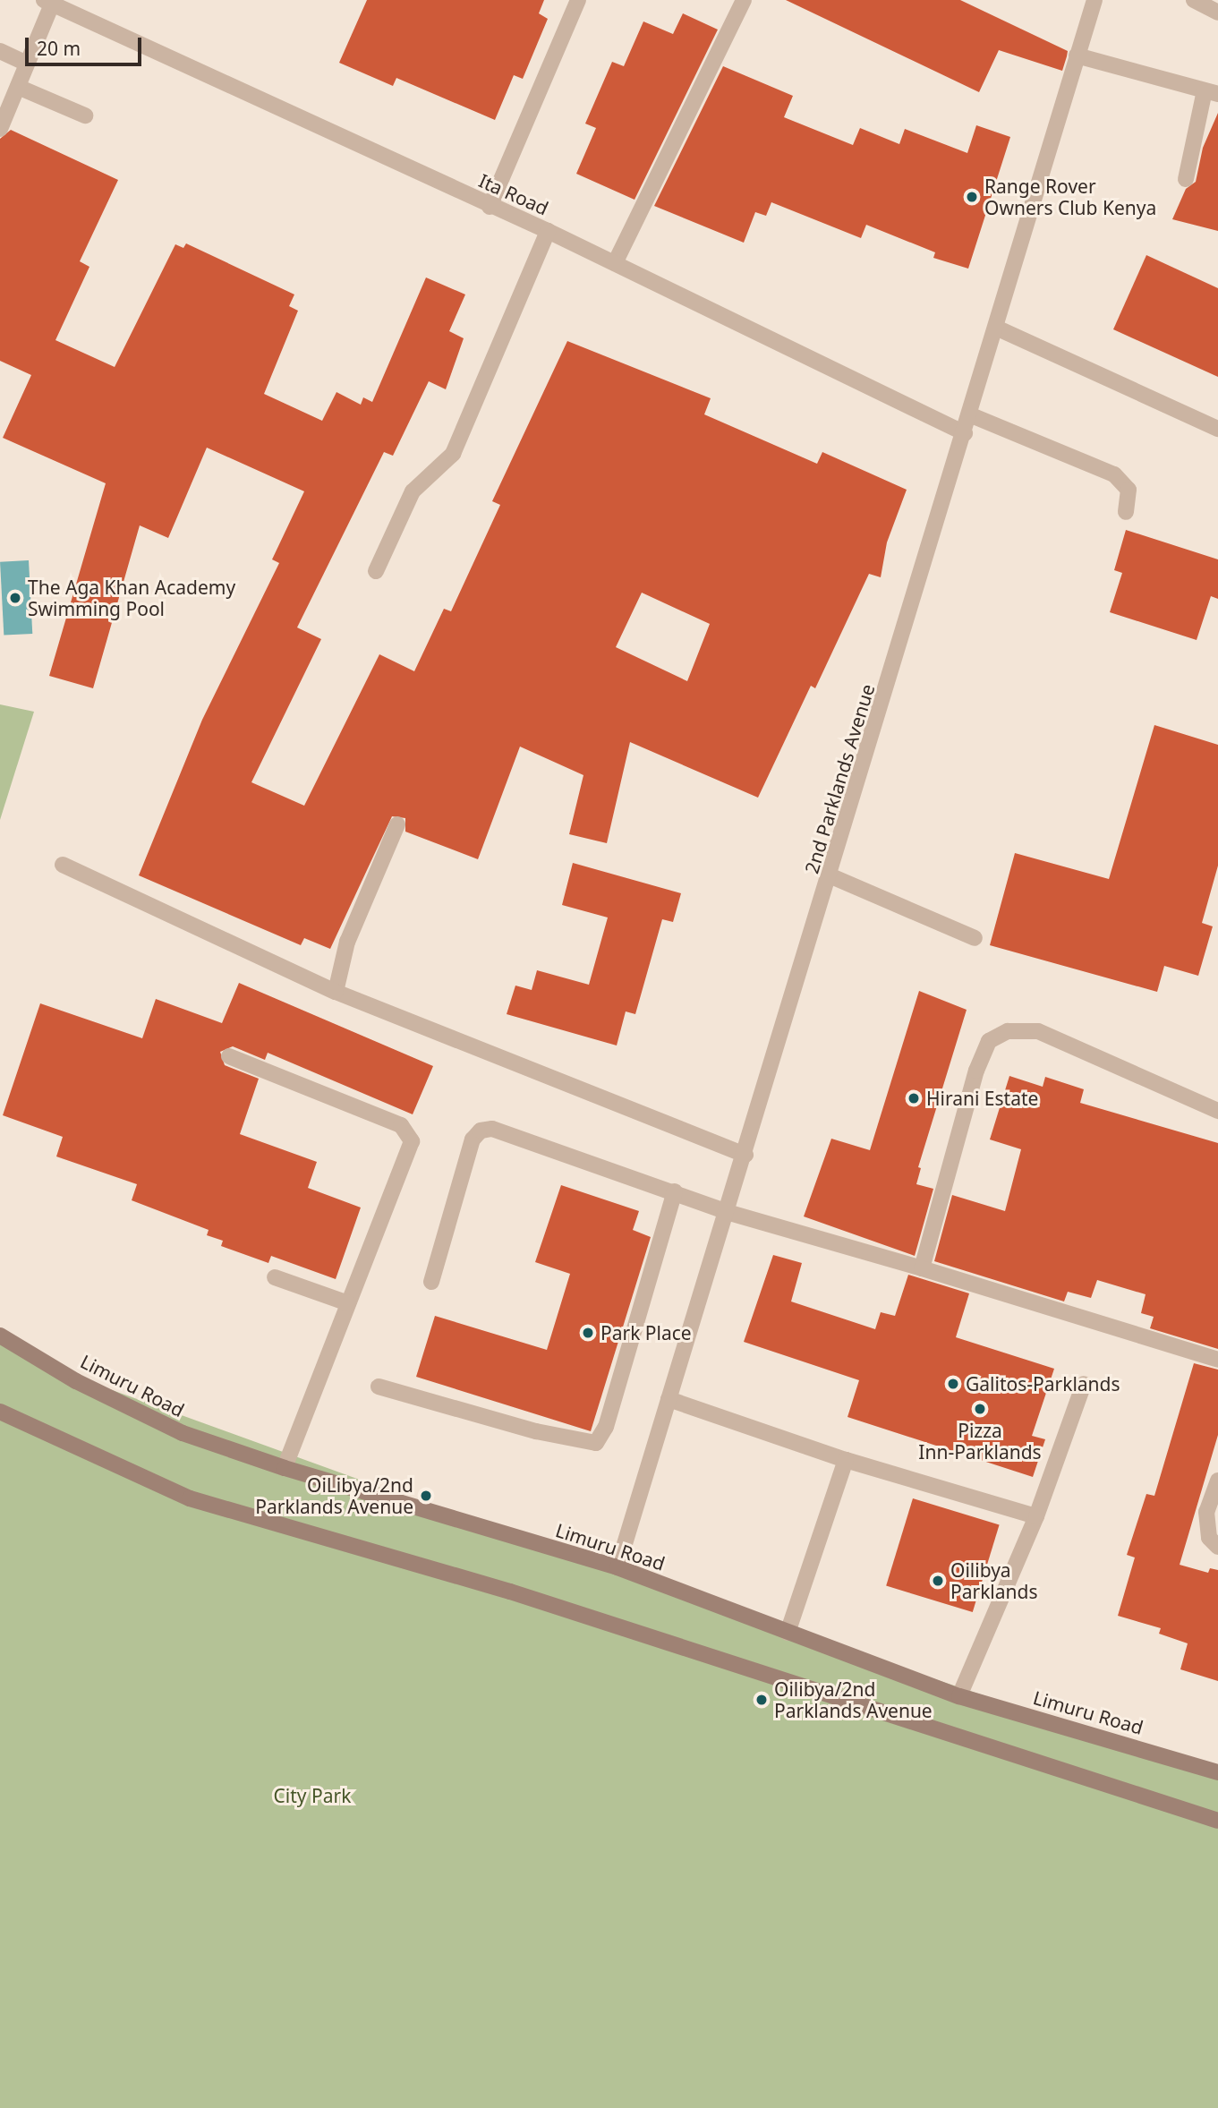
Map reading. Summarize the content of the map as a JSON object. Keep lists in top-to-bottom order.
{
  "streets": {
    "main road": ["Limuru Road"],
    "street": ["Ita Road", "2nd Parklands Avenue"]
  },
  "crossings": [
    ["Ita Road", "2nd Parklands Avenue"],
    ["2nd Parklands Avenue", "Limuru Road"]
  ],
  "parks": ["City Park"],
  "places": [
    "Range Rover Owners Club Kenya",
    "The Aga Khan Academy Swimming Pool",
    "Hirani Estate",
    "Park Place",
    "Galitos-Parklands",
    "Pizza Inn-Parklands",
    "OiLibya/2nd Parklands Avenue",
    "Oilibya Parklands",
    "Oilibya/2nd Parklands Avenue"
  ],
  "scale_bar": "20 m"
}
